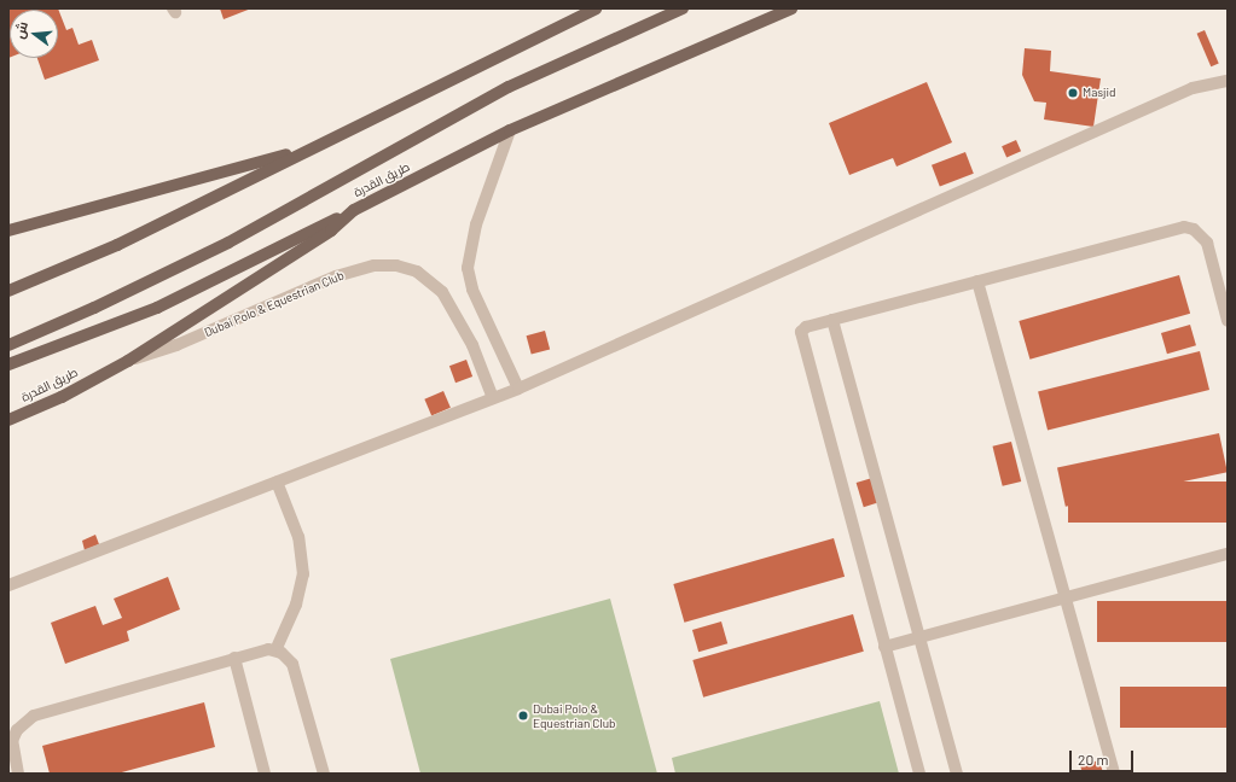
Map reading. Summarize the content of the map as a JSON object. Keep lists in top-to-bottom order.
{
  "streets": {
    "main road": ["طريق القدرة"],
    "lane": ["Dubai Polo & Equestrian Club"]
  },
  "crossings": [
    ["طريق القدرة", "Dubai Polo & Equestrian Club"]
  ],
  "places": ["Masjid", "Dubai Polo & Equestrian Club"],
  "scale_bar": "20 m",
  "north": "left"
}
